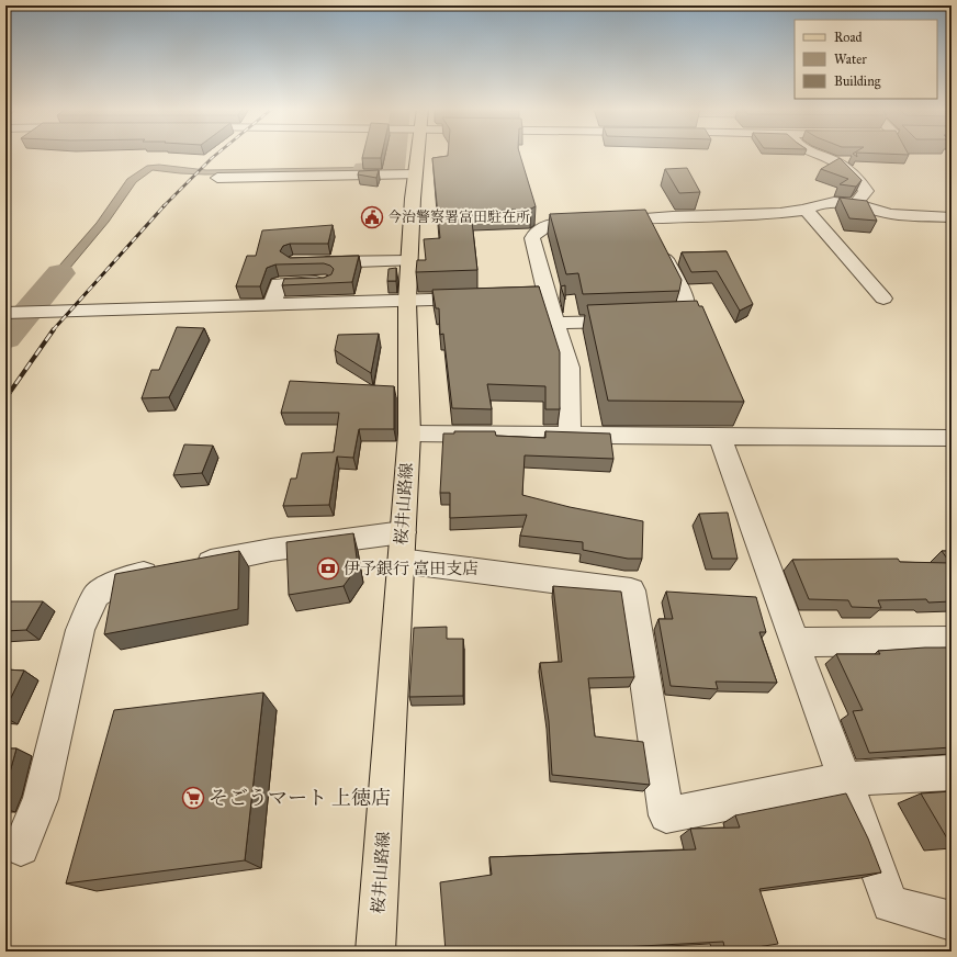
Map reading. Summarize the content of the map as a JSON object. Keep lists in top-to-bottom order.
{
  "streets": {
    "main road": ["桜井山路線"]
  },
  "places": {
    "public building": ["今治警察署富田駐在所"],
    "bank": ["伊予銀行 富田支店"],
    "supermarket": ["そごうマート 上徳店"]
  },
  "legend": ["Road", "Water", "Building"]
}
